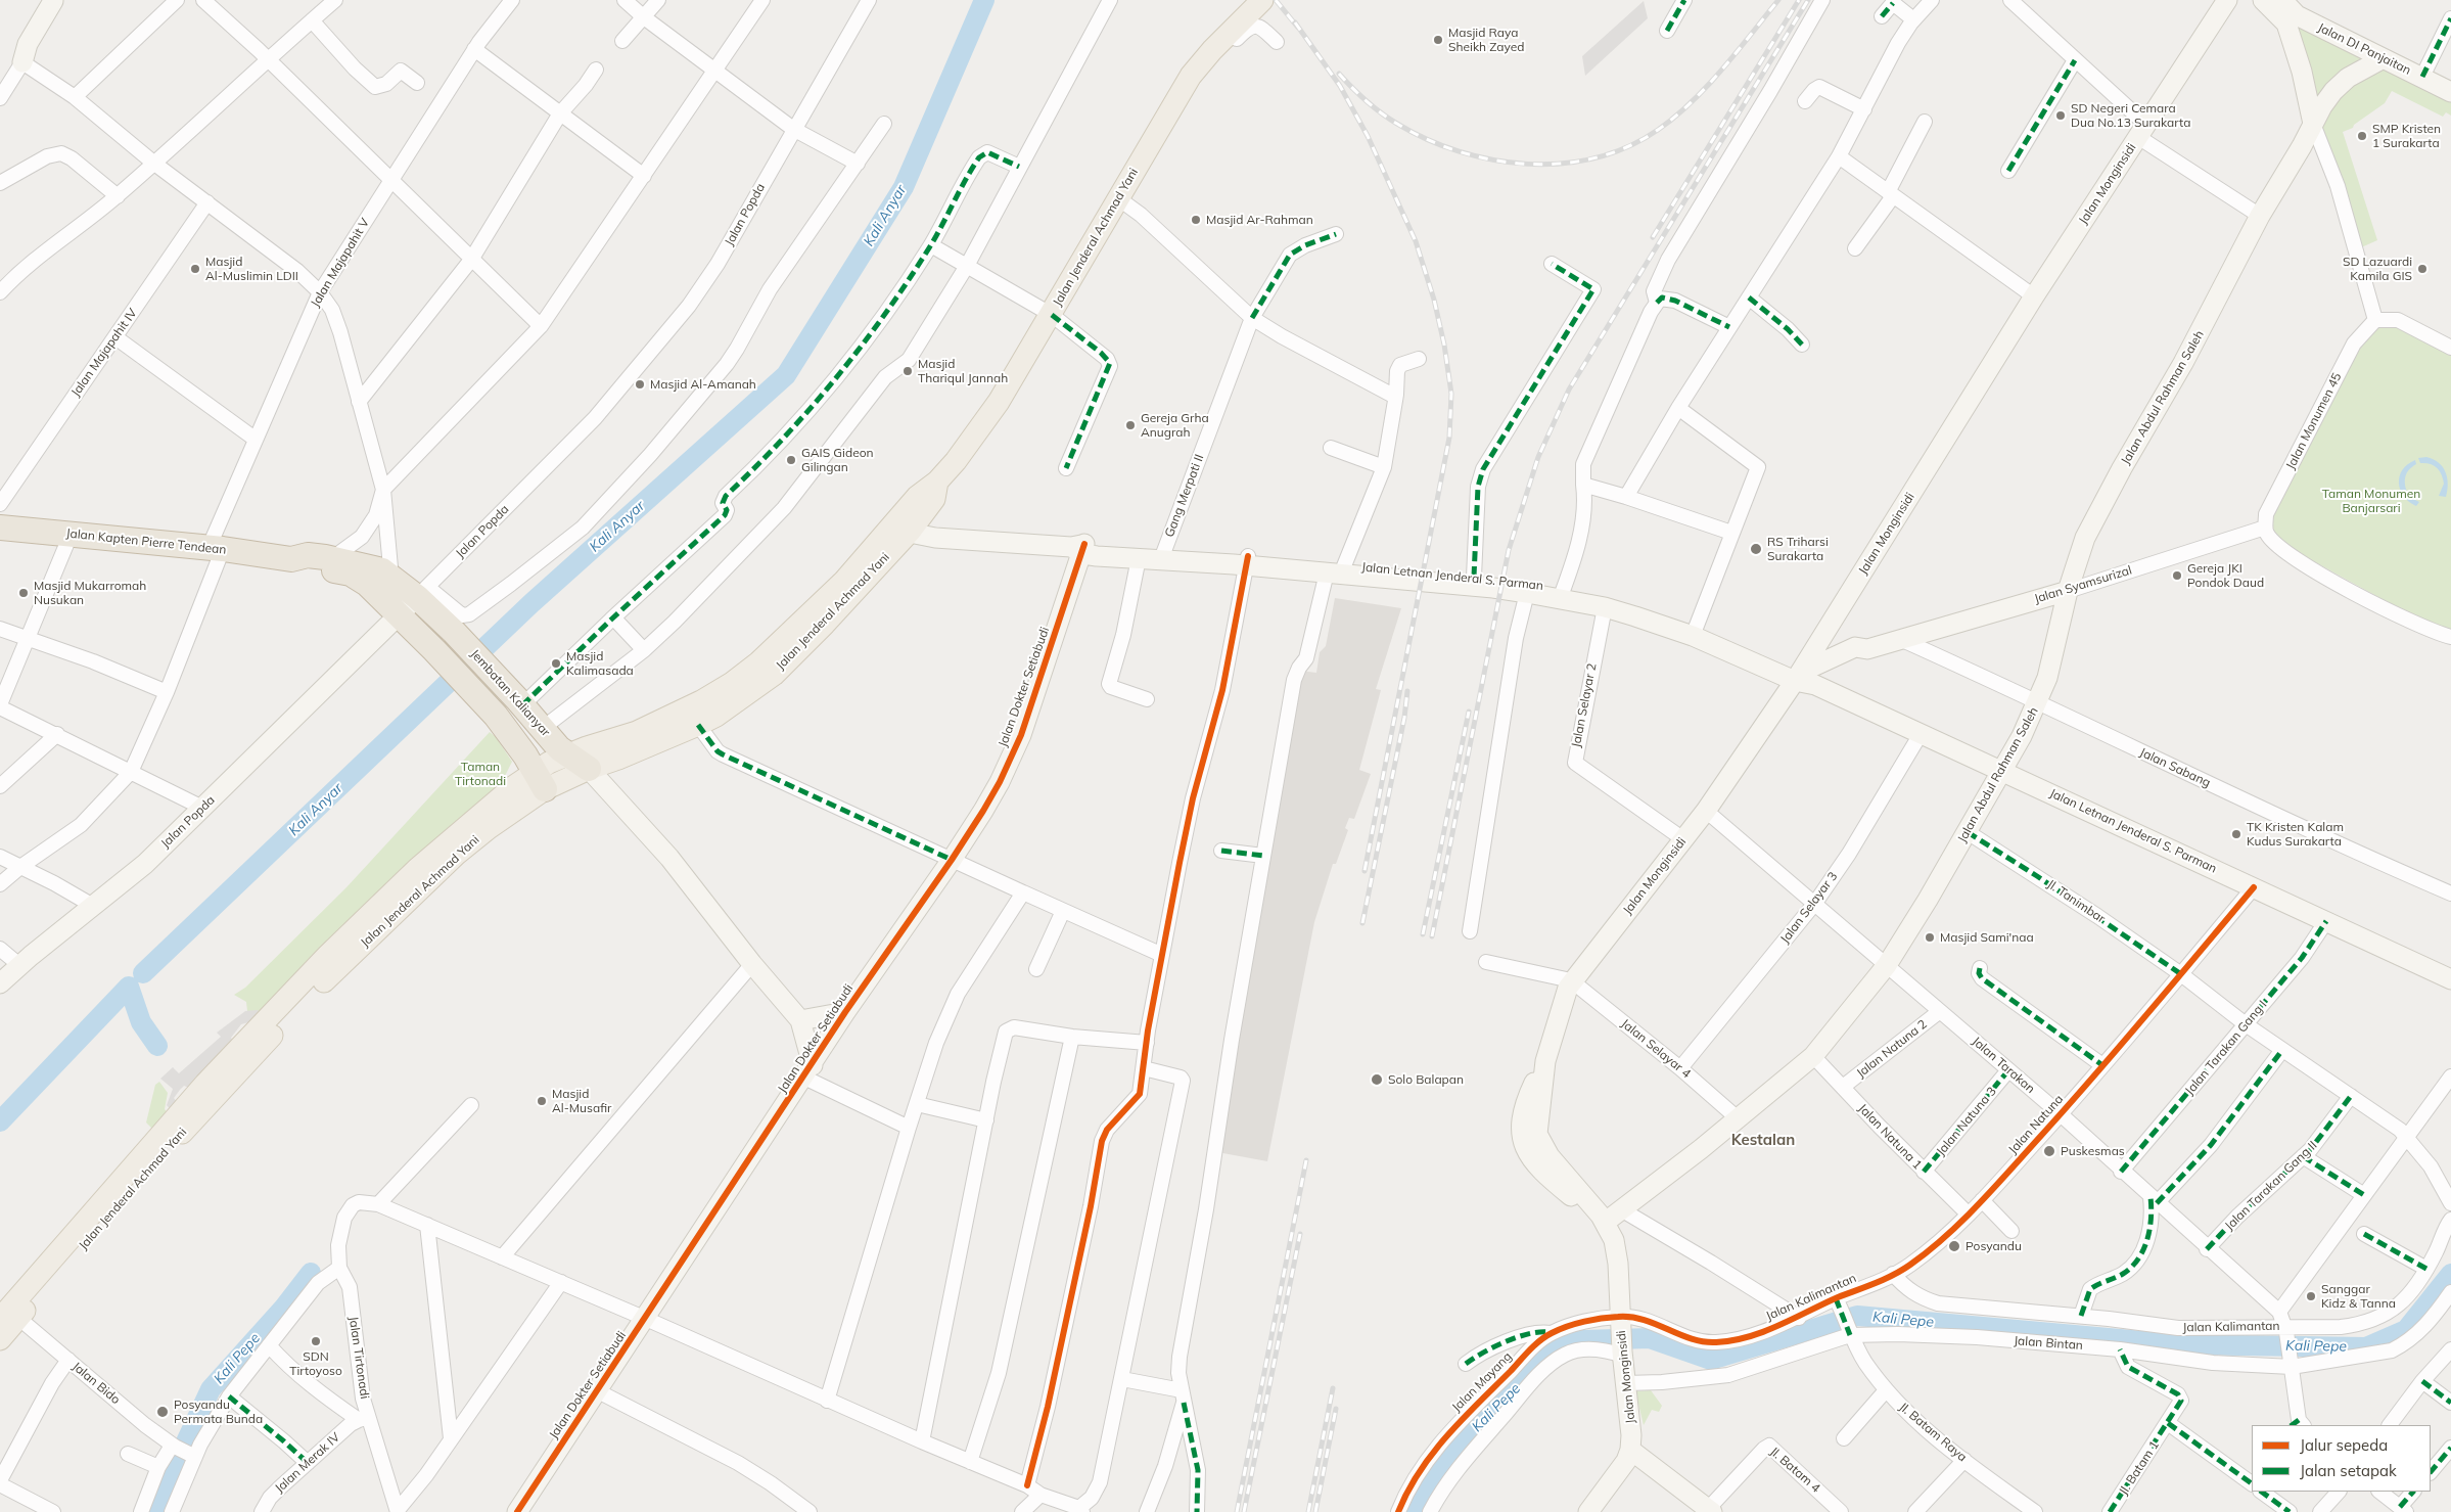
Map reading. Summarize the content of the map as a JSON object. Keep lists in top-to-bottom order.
{
  "streets": {
    "highway": ["Jalan Kapten Pierre Tendean", "Jembatan Kalianyar"],
    "main road": [
      "Jalan DI Panjaitan",
      "Jalan Monginsidi",
      "Jalan Popda",
      "Jalan Jenderal Achmad Yani",
      "Jalan Abdul Rahman Saleh",
      "Jalan Letnan Jenderal S. Parman",
      "Jalan Syamsurizal",
      "Jalan Dokter Setiabudi"
    ],
    "street": [
      "Jalan Majapahit V",
      "Jalan Majapahit IV",
      "Jalan Monumen 45",
      "Gang Merpati II",
      "Jalan Selayar 2",
      "Jalan Sabang",
      "Jl. Tanimbar",
      "Jalan Selayar 3",
      "Jalan Tarakan Gang I",
      "Jalan Selayar 4",
      "Jalan Natuna 2",
      "Jalan Tarakan",
      "Jalan Natuna 3",
      "Jalan Natuna",
      "Jalan Natuna 1",
      "Jalan Tarakan Gang II",
      "Jalan Kalimantan",
      "Jalan Bintan",
      "Jalan Tirtonadi",
      "Jalan Mayang",
      "Jalan Bido",
      "Jl. Batam Raya",
      "Jalan Merak IV",
      "Jl. Batam 1",
      "Jl. Batam 4"
    ]
  },
  "crossings": [
    ["Jalan DI Panjaitan", "Jalan Abdul Rahman Saleh"],
    ["Jalan Monginsidi", "Jalan Abdul Rahman Saleh"],
    ["Jalan Monginsidi", "Jalan Letnan Jenderal S. Parman"],
    ["Jalan Monginsidi", "Jalan Syamsurizal"],
    ["Jalan Monginsidi", "Jalan Selayar 2"],
    ["Jalan Monginsidi", "Jalan Selayar 4"],
    ["Jalan Monginsidi", "Jalan Tarakan"],
    ["Jalan Monginsidi", "Jalan Kalimantan"],
    ["Jalan Monginsidi", "Jalan Bintan"],
    ["Jalan Monginsidi", "Jalan Mayang"],
    ["Jalan Popda", "Jalan Kapten Pierre Tendean"],
    ["Jalan Jenderal Achmad Yani", "Jalan Letnan Jenderal S. Parman"],
    ["Jalan Jenderal Achmad Yani", "Jembatan Kalianyar"],
    ["Jalan Jenderal Achmad Yani", "Jalan Bido"],
    ["Jalan Majapahit V", "Jalan Kapten Pierre Tendean"],
    ["Jalan Abdul Rahman Saleh", "Jalan Letnan Jenderal S. Parman"],
    ["Jalan Abdul Rahman Saleh", "Jalan Syamsurizal"],
    ["Jalan Abdul Rahman Saleh", "Jalan Sabang"],
    ["Jalan Abdul Rahman Saleh", "Jl. Tanimbar"],
    ["Jalan Abdul Rahman Saleh", "Jalan Selayar 4"],
    ["Jalan Abdul Rahman Saleh", "Jalan Tarakan"],
    ["Jalan Abdul Rahman Saleh", "Jalan Natuna 1"],
    ["Jalan Monumen 45", "Jalan Syamsurizal"],
    ["Gang Merpati II", "Jalan Letnan Jenderal S. Parman"],
    ["Jalan Kapten Pierre Tendean", "Jembatan Kalianyar"],
    ["Jalan Letnan Jenderal S. Parman", "Jalan Syamsurizal"],
    ["Jalan Letnan Jenderal S. Parman", "Jalan Dokter Setiabudi"],
    ["Jalan Letnan Jenderal S. Parman", "Jalan Selayar 2"],
    ["Jalan Letnan Jenderal S. Parman", "Jalan Selayar 3"],
    ["Jalan Letnan Jenderal S. Parman", "Jalan Tarakan Gang I"],
    ["Jalan Letnan Jenderal S. Parman", "Jalan Natuna"],
    ["Jalan Syamsurizal", "Jalan Sabang"],
    ["Jl. Tanimbar", "Jalan Tarakan Gang I"],
    ["Jl. Tanimbar", "Jalan Natuna"],
    ["Jl. Tanimbar", "Jalan Tarakan Gang II"],
    ["Jalan Selayar 3", "Jalan Selayar 4"],
    ["Jalan Selayar 3", "Jalan Tarakan"],
    ["Jalan Tarakan Gang I", "Jalan Tarakan"],
    ["Jalan Natuna 2", "Jalan Tarakan"],
    ["Jalan Natuna 2", "Jalan Natuna 1"],
    ["Jalan Tarakan", "Jalan Natuna 3"],
    ["Jalan Tarakan", "Jalan Natuna"],
    ["Jalan Tarakan", "Jalan Tarakan Gang II"],
    ["Jalan Natuna 3", "Jalan Natuna 1"],
    ["Jalan Natuna", "Jalan Natuna 1"],
    ["Jalan Natuna", "Jalan Kalimantan"],
    ["Jalan Kalimantan", "Jalan Mayang"],
    ["Jalan Kalimantan", "Jl. Batam Raya"],
    ["Jalan Bintan", "Jl. Batam Raya"],
    ["Jalan Bintan", "Jl. Batam 1"],
    ["Jalan Tirtonadi", "Jalan Merak IV"]
  ],
  "districts": ["Kestalan"],
  "water": ["Kali Anyar", "Kali Pepe"],
  "parks": ["Taman Monumen Banjarsari", "Taman Tirtonadi"],
  "places": [
    "Masjid Raya Sheikh Zayed",
    "SD Negeri Cemara Dua No.13 Surakarta",
    "SMP Kristen 1 Surakarta",
    "Masjid Ar-Rahman",
    "Masjid Al-Muslimin LDII",
    "SD Lazuardi Kamila GIS",
    "Masjid Thariqul Jannah",
    "Masjid Al-Amanah",
    "Gereja Grha Anugrah",
    "GAIS Gideon Gilingan",
    "RS Triharsi Surakarta",
    "Gereja JKI Pondok Daud",
    "Masjid Mukarromah Nusukan",
    "Masjid Kalimasada",
    "TK Kristen Kalam Kudus Surakarta",
    "Masjid Sami'naa",
    "Solo Balapan",
    "Masjid Al-Musafir",
    "Puskesmas",
    "Posyandu",
    "Sanggar Kidz & Tanna",
    "SDN Tirtoyoso",
    "Posyandu Permata Bunda"
  ],
  "legend": ["Jalur sepeda", "Jalan setapak"]
}
